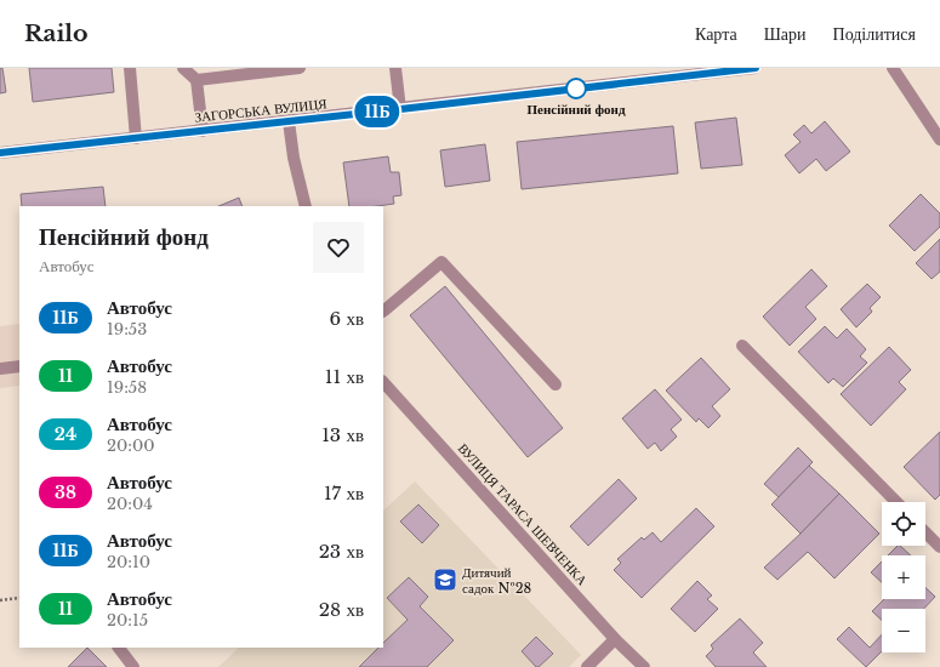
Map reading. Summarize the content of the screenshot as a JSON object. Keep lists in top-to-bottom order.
{
  "streets": {
    "street": ["ЗАГОРСЬКА ВУЛИЦЯ", "ВУЛИЦЯ ТАРАСА ШЕВЧЕНКА"]
  },
  "places": {
    "other": ["Пенсійний фонд"],
    "school or university": ["Дитячий садок №28"]
  },
  "lines": ["bus line 11Б"],
  "page": {
    "header": "Railo",
    "nav": ["Карта", "Шари", "Поділитися"],
    "on_map": "11Б",
    "heading": ["Пенсійний фонд", "Автобус"],
    "list": [
      {
        "mark": "11Б",
        "name": "Автобус",
        "note": "19:53",
        "value": "6 хв"
      },
      {
        "mark": "11",
        "name": "Автобус",
        "note": "19:58",
        "value": "11 хв"
      },
      {
        "mark": "24",
        "name": "Автобус",
        "note": "20:00",
        "value": "13 хв"
      },
      {
        "mark": "38",
        "name": "Автобус",
        "note": "20:04",
        "value": "17 хв"
      },
      {
        "mark": "11Б",
        "name": "Автобус",
        "note": "20:10",
        "value": "23 хв"
      },
      {
        "mark": "11",
        "name": "Автобус",
        "note": "20:15",
        "value": "28 хв"
      }
    ],
    "map_buttons": ["+", "−"]
  }
}
